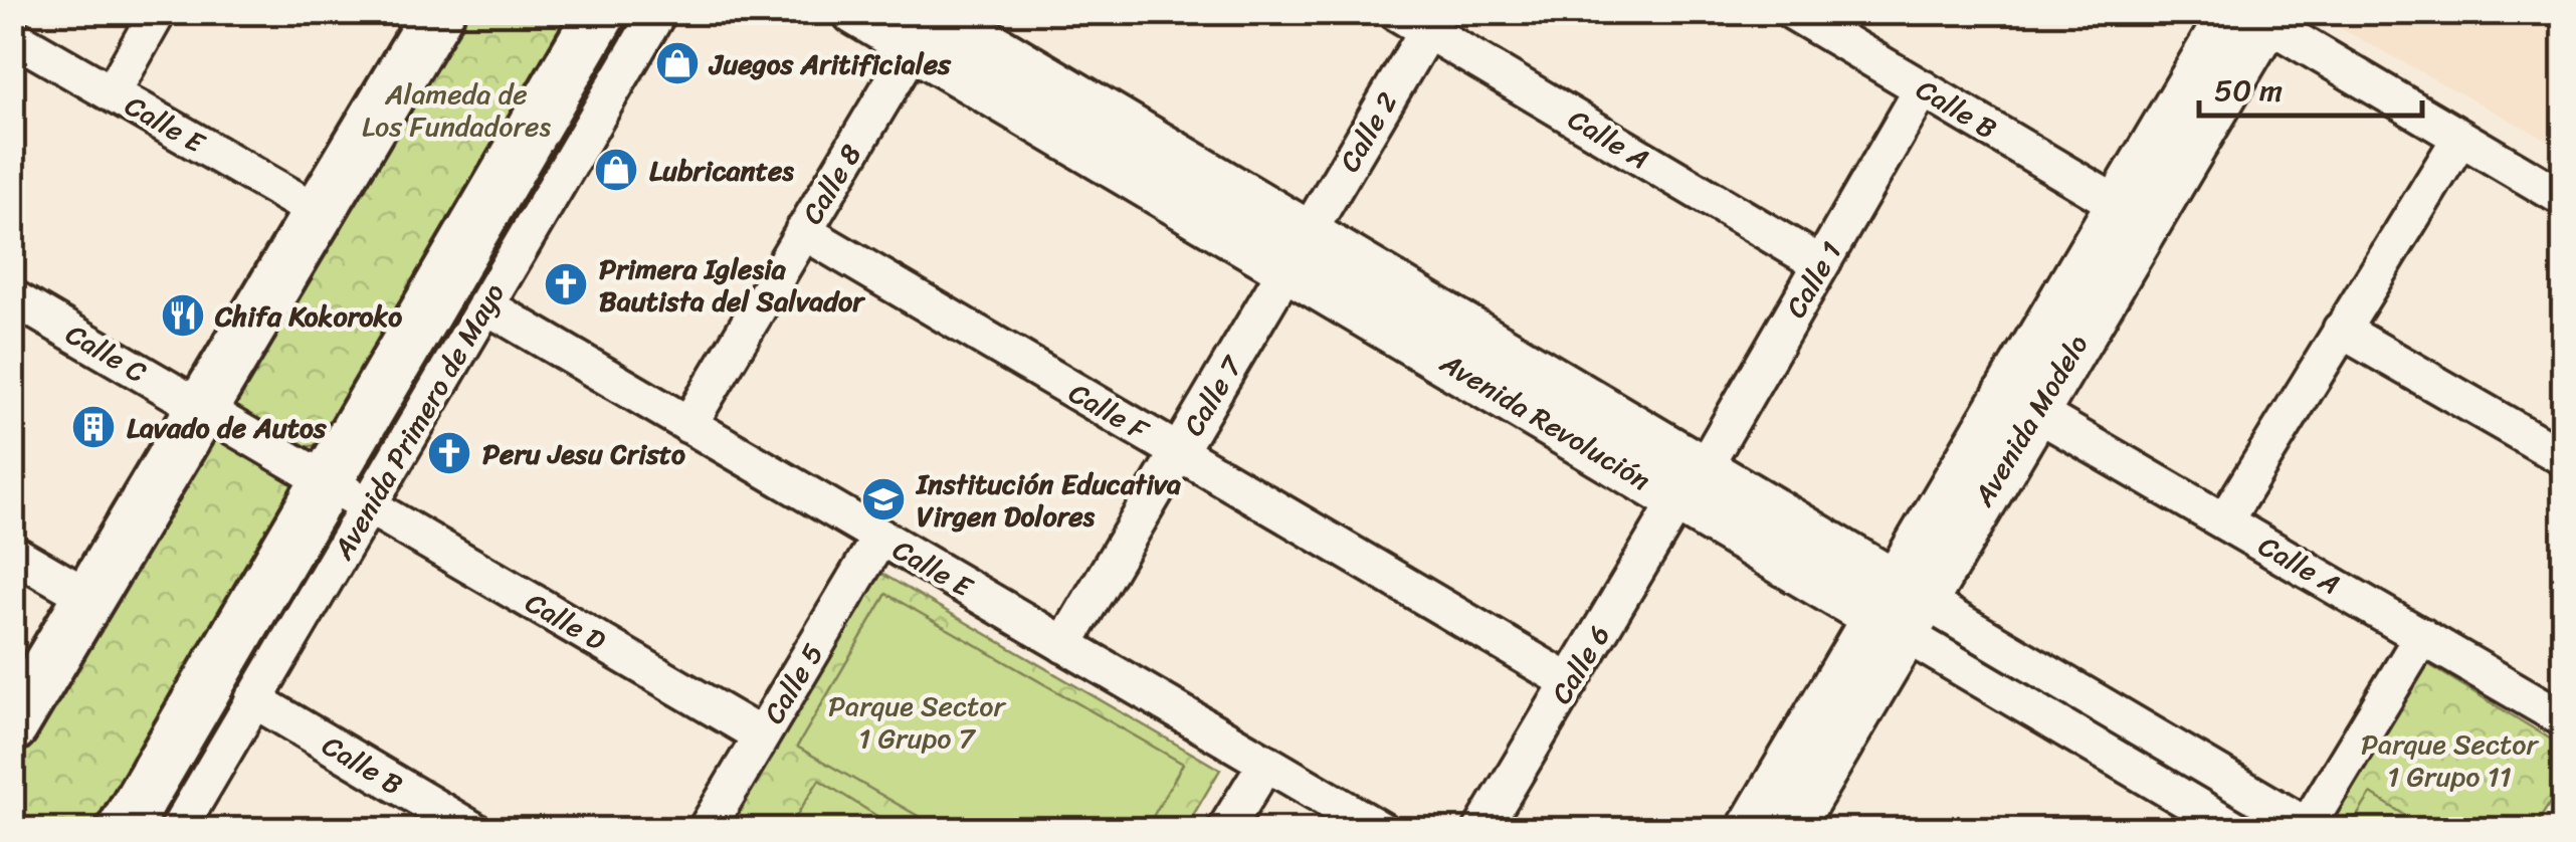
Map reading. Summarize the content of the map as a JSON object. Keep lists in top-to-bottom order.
{
  "streets": {
    "main road": ["Avenida Primero de Mayo"],
    "street": [
      "Calle B",
      "Calle E",
      "Calle 2",
      "Calle A",
      "Calle 8",
      "Calle 1",
      "Calle C",
      "Calle 7",
      "Calle F",
      "Avenida Modelo",
      "Avenida Revolución",
      "Calle D",
      "Calle 6",
      "Calle 5"
    ]
  },
  "crossings": [
    ["Calle B", "Calle 1"],
    ["Calle B", "Avenida Modelo"],
    ["Calle B", "Avenida Primero de Mayo"],
    ["Calle E", "Calle 8"],
    ["Calle E", "Calle 7"],
    ["Calle E", "Avenida Primero de Mayo"],
    ["Calle E", "Calle 5"],
    ["Calle 2", "Calle A"],
    ["Calle 2", "Calle 7"],
    ["Calle 2", "Avenida Revolución"],
    ["Calle A", "Calle 1"],
    ["Calle A", "Avenida Modelo"],
    ["Calle 8", "Calle F"],
    ["Calle 8", "Avenida Revolución"],
    ["Calle 1", "Avenida Revolución"],
    ["Calle 1", "Calle 6"],
    ["Calle C", "Avenida Primero de Mayo"],
    ["Calle C", "Calle D"],
    ["Calle 7", "Calle F"],
    ["Calle 7", "Avenida Revolución"],
    ["Calle F", "Calle 6"],
    ["Avenida Modelo", "Avenida Revolución"],
    ["Avenida Primero de Mayo", "Calle D"],
    ["Avenida Revolución", "Calle 6"],
    ["Calle D", "Calle 5"]
  ],
  "parks": ["Alameda de Los Fundadores", "Parque Sector 1 Grupo 7", "Parque Sector 1 Grupo 11"],
  "places": {
    "shop": ["Juegos Aritificiales", "Lubricantes"],
    "church": ["Primera Iglesia Bautista del Salvador", "Peru Jesu Cristo"],
    "restaurant": ["Chifa Kokoroko"],
    "building": ["Lavado de Autos"],
    "school or university": ["Institución Educativa Virgen Dolores"]
  },
  "scale_bar": "50 m"
}
